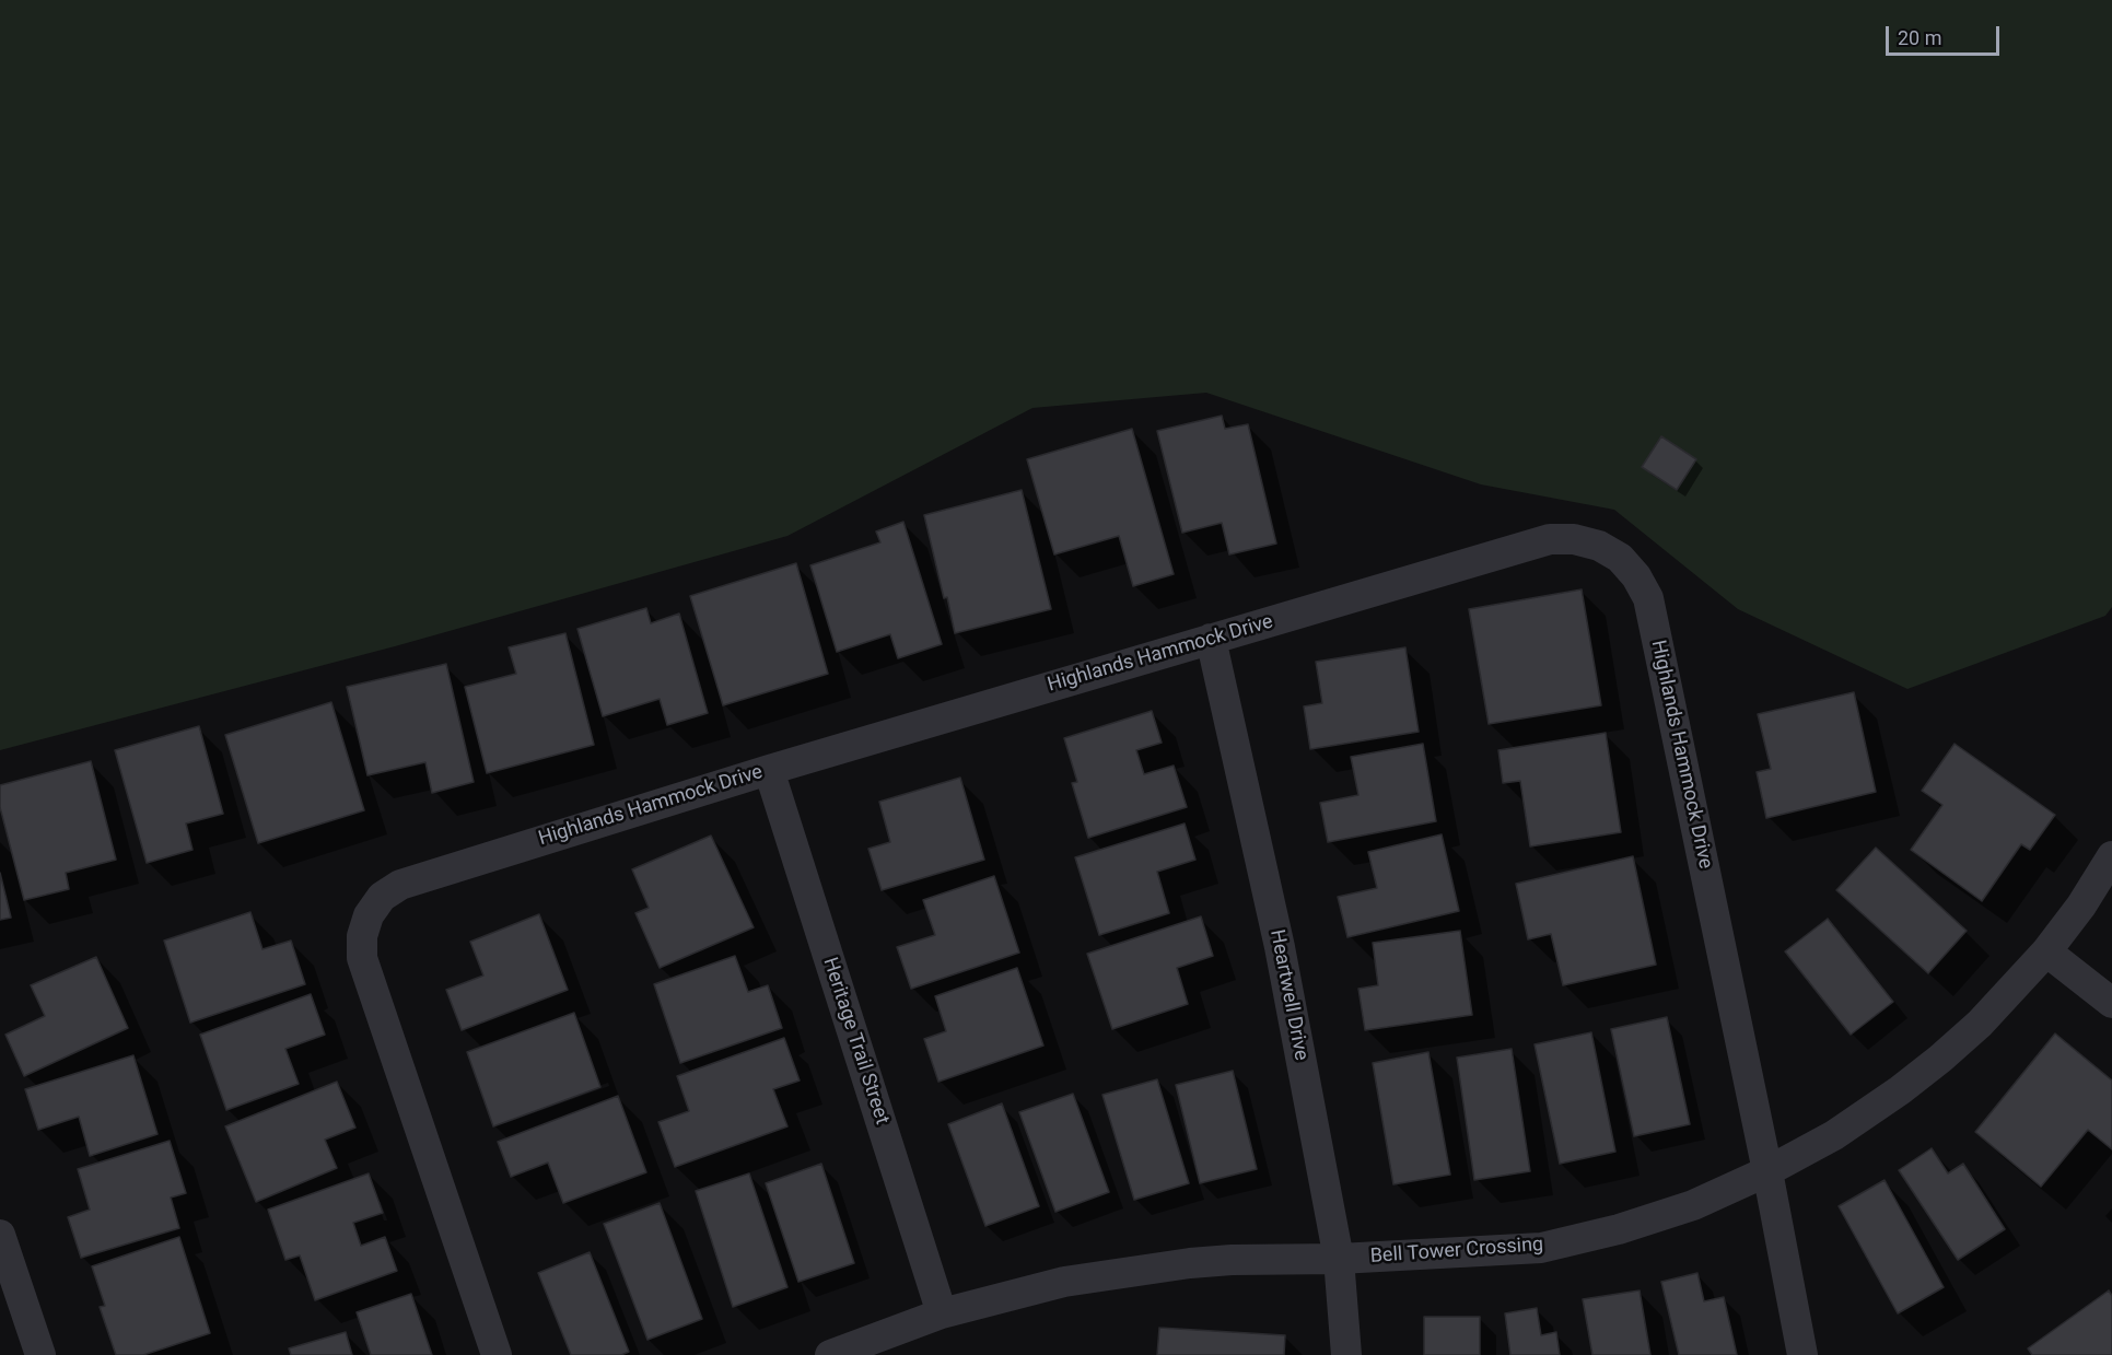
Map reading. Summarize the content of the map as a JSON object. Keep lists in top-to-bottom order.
{
  "streets": {
    "street": [
      "Highlands Hammock Drive",
      "Heartwell Drive",
      "Heritage Trail Street",
      "Bell Tower Crossing"
    ]
  },
  "crossings": [
    ["Highlands Hammock Drive", "Heartwell Drive"],
    ["Highlands Hammock Drive", "Heritage Trail Street"],
    ["Highlands Hammock Drive", "Bell Tower Crossing"],
    ["Heartwell Drive", "Bell Tower Crossing"],
    ["Heritage Trail Street", "Bell Tower Crossing"]
  ],
  "scale_bar": "20 m"
}
